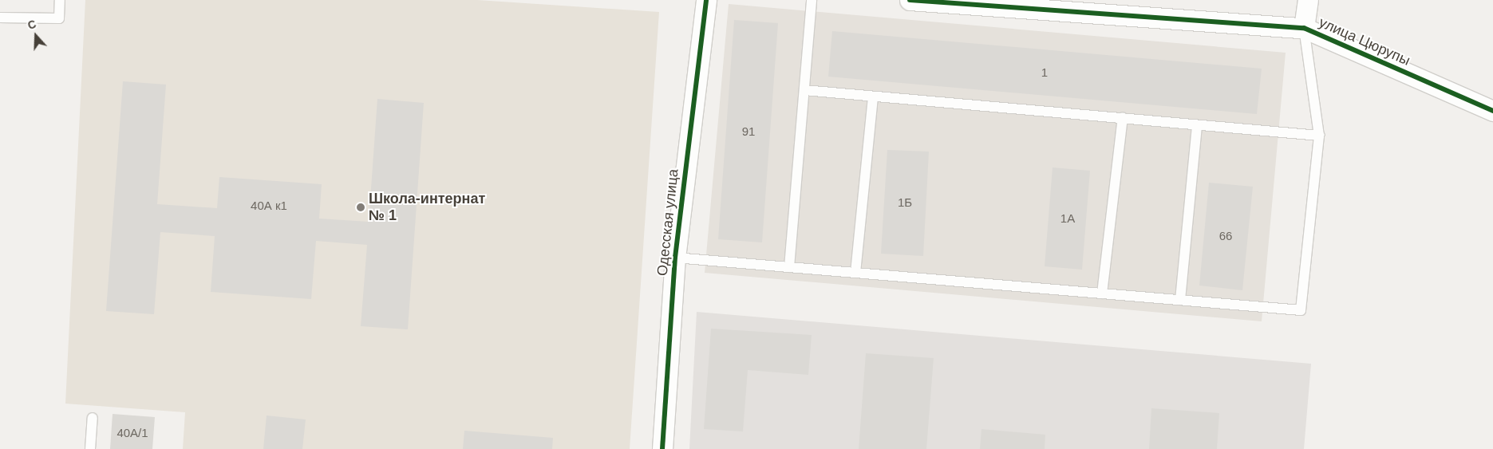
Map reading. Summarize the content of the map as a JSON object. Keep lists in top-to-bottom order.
{
  "streets": {
    "street": ["улица Цюрупы", "Одесская улица"]
  },
  "places": ["Школа-интернат № 1"],
  "house_numbers": [
    "1",
    "91",
    "1Б",
    "40А к1",
    "1А",
    "66",
    "40А/1"
  ],
  "north": "top"
}
